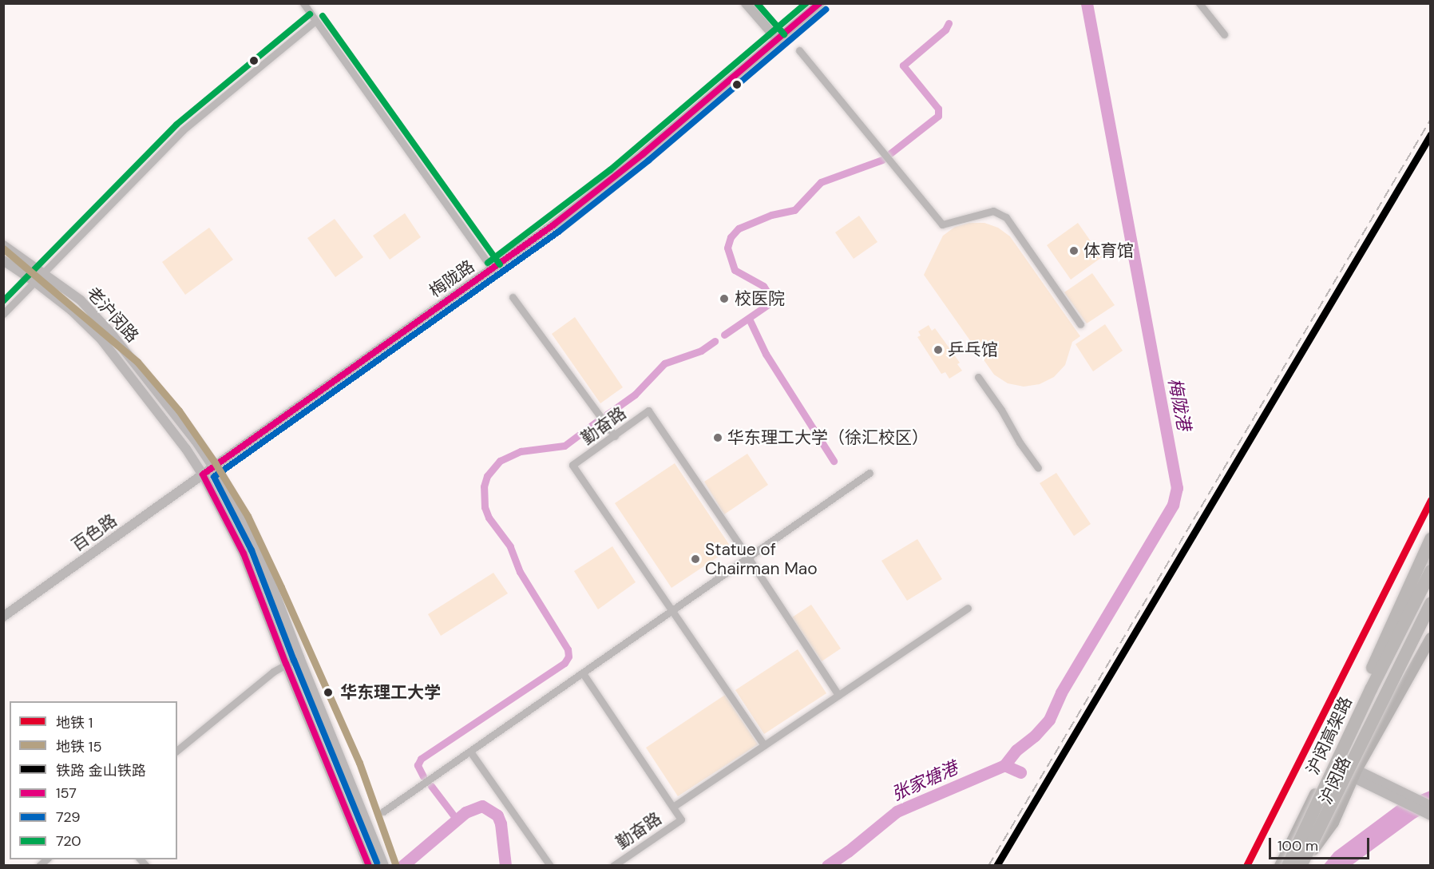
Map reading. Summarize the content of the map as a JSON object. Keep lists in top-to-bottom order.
{
  "streets": {
    "highway": ["沪闵高架路"],
    "main road": [
      "梅陇路",
      "老沪闵路",
      "百色路",
      "沪闵路"
    ],
    "street": ["勤奋路"]
  },
  "crossings": [
    ["梅陇路", "老沪闵路"],
    ["梅陇路", "百色路"],
    ["老沪闵路", "百色路"],
    ["沪闵高架路", "沪闵路"]
  ],
  "water": ["梅陇港", "张家塘港"],
  "places": [
    "体育馆",
    "校医院",
    "乒乓馆",
    "华东理工大学（徐汇校区）",
    "Statue of Chairman Mao",
    "华东理工大学"
  ],
  "lines": [
    "transit line 157",
    "transit line 720",
    "transit line 729",
    "rail line 金山铁路",
    "metro line 15",
    "metro line 1"
  ],
  "legend": [
    "地铁 1",
    "地铁 15",
    "铁路 金山铁路",
    "157",
    "729",
    "720"
  ],
  "scale_bar": "100 m"
}
